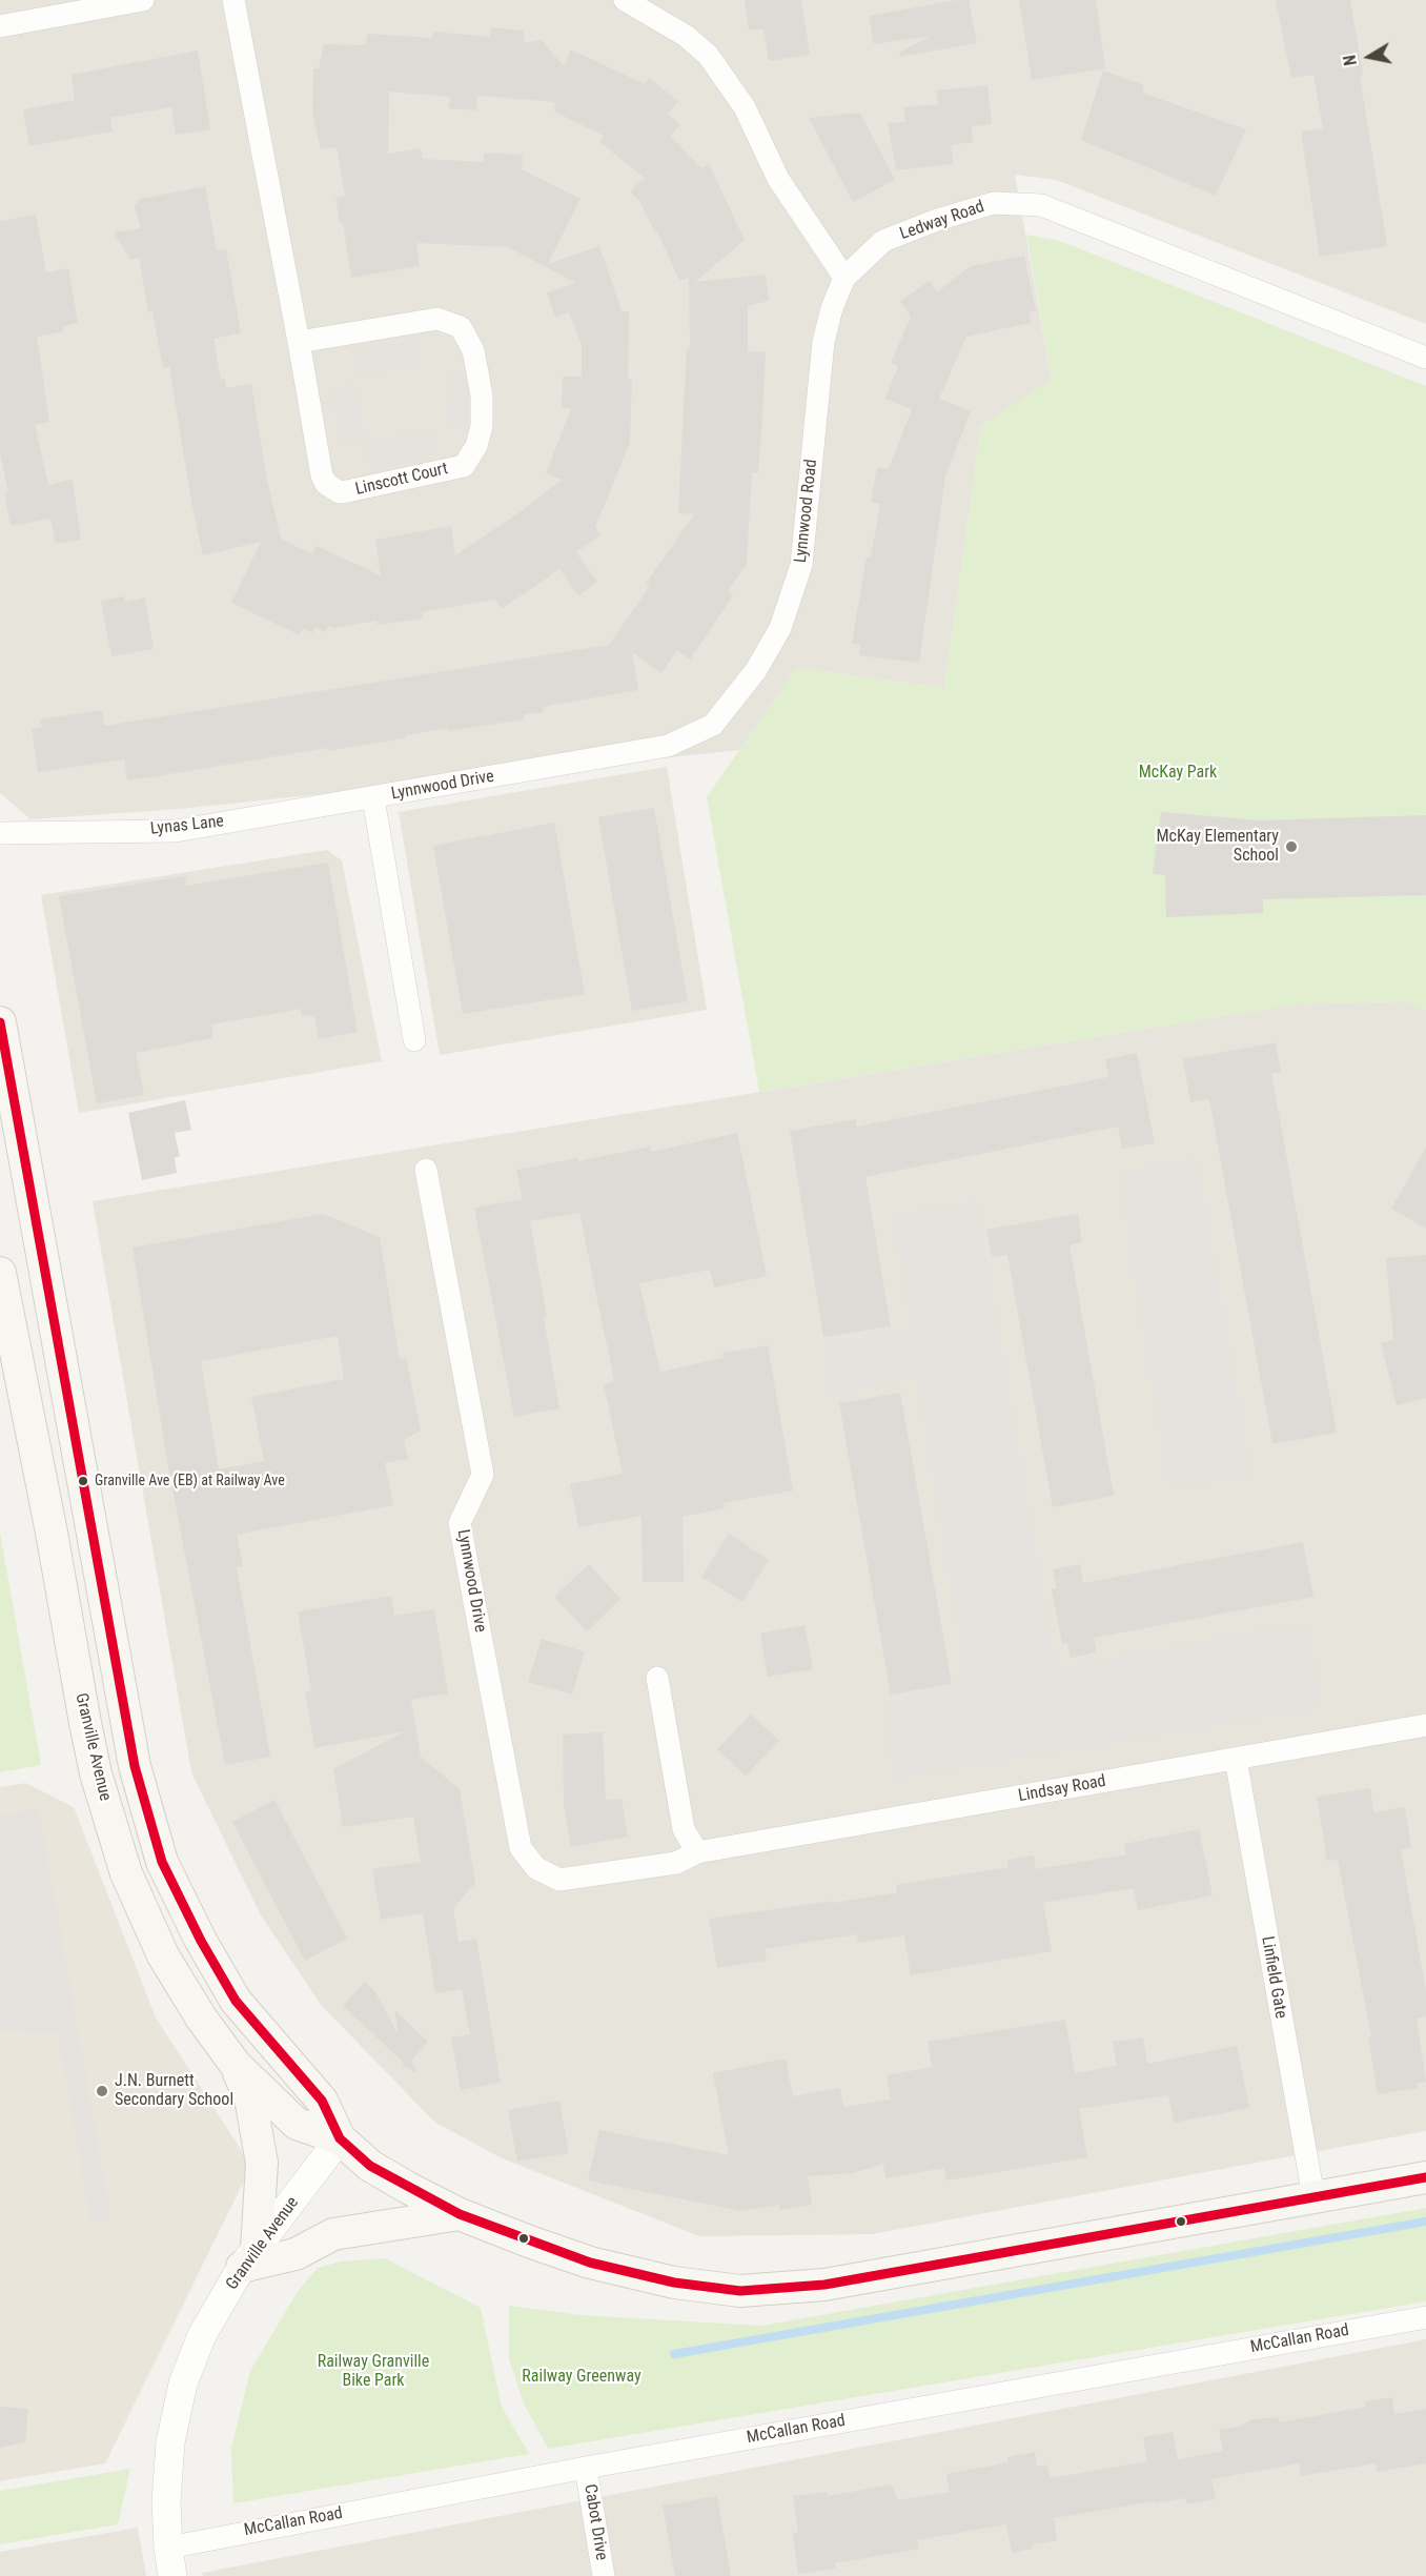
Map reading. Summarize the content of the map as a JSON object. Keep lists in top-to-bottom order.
{
  "streets": {
    "main road": ["Granville Avenue"],
    "street": [
      "Ledway Road",
      "Linscott Court",
      "Lynnwood Road",
      "Lynnwood Drive",
      "Lynas Lane",
      "Lindsay Road",
      "Linfield Gate",
      "McCallan Road",
      "Cabot Drive"
    ]
  },
  "crossings": [
    ["Ledway Road", "Lynnwood Road"],
    ["Lynnwood Road", "Lynnwood Drive"],
    ["Lynnwood Drive", "Lynas Lane"],
    ["Lynnwood Drive", "Lindsay Road"],
    ["Granville Avenue", "McCallan Road"],
    ["Lindsay Road", "Linfield Gate"],
    ["McCallan Road", "Cabot Drive"]
  ],
  "parks": ["McKay Park", "Railway Granville Bike Park", "Railway Greenway"],
  "places": ["McKay Elementary School", "Granville Ave (EB) at Railway Ave", "J.N. Burnett Secondary School"],
  "north": "left"
}
